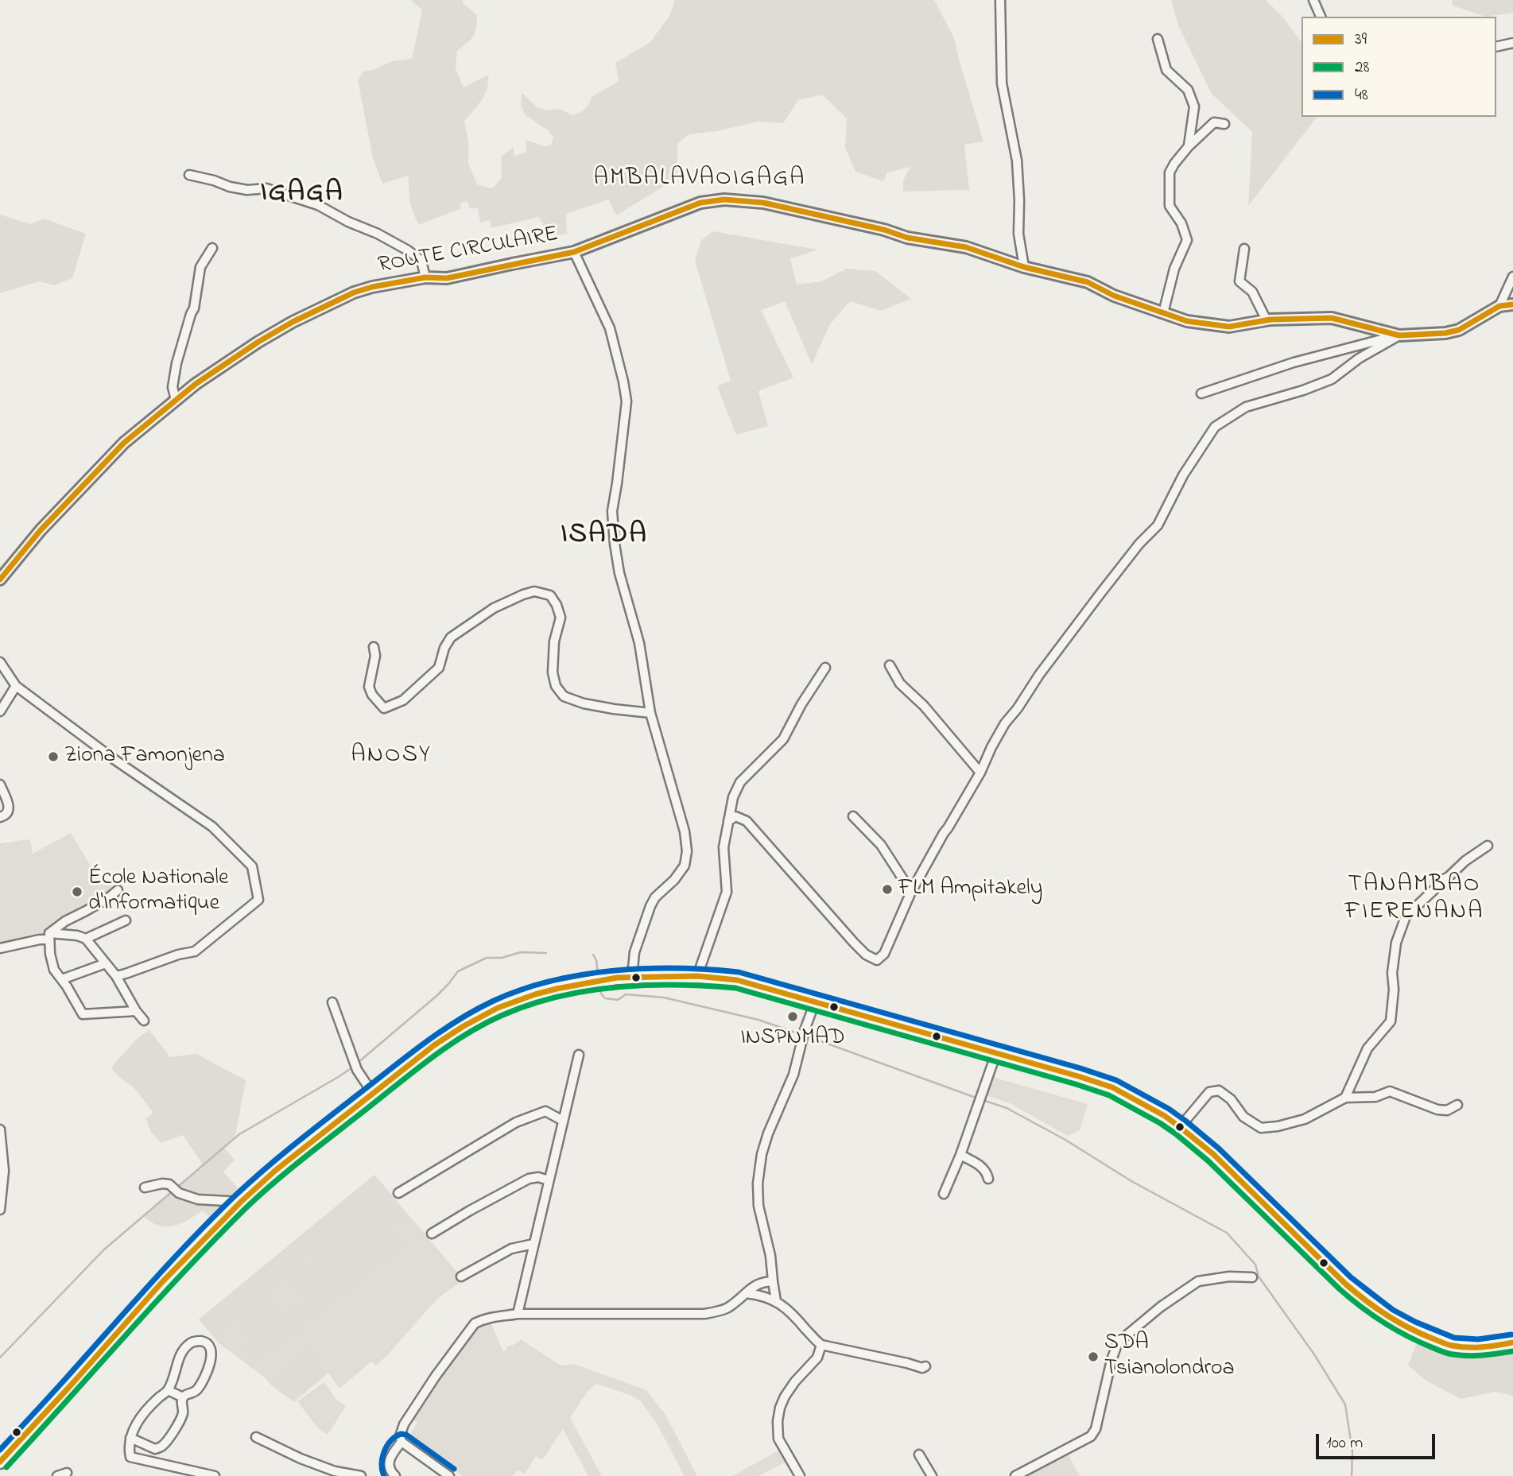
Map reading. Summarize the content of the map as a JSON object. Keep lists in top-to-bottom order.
{
  "streets": {
    "street": ["ROUTE CIRCULAIRE"]
  },
  "districts": [
    "AMBALAVAOIGAGA",
    "IGAGA",
    "ISADA",
    "ANOSY",
    "TANAMBAO FIERENANA"
  ],
  "places": [
    "Ziona Famonjena",
    "FLM Ampitakely",
    "École Nationale d'Informatique",
    "INSPNMAD",
    "SDA Tsianolondroa"
  ],
  "lines": ["transit line 39", "transit line 48", "transit line 28"],
  "legend": ["39", "28", "48"],
  "scale_bar": "100 m"
}
